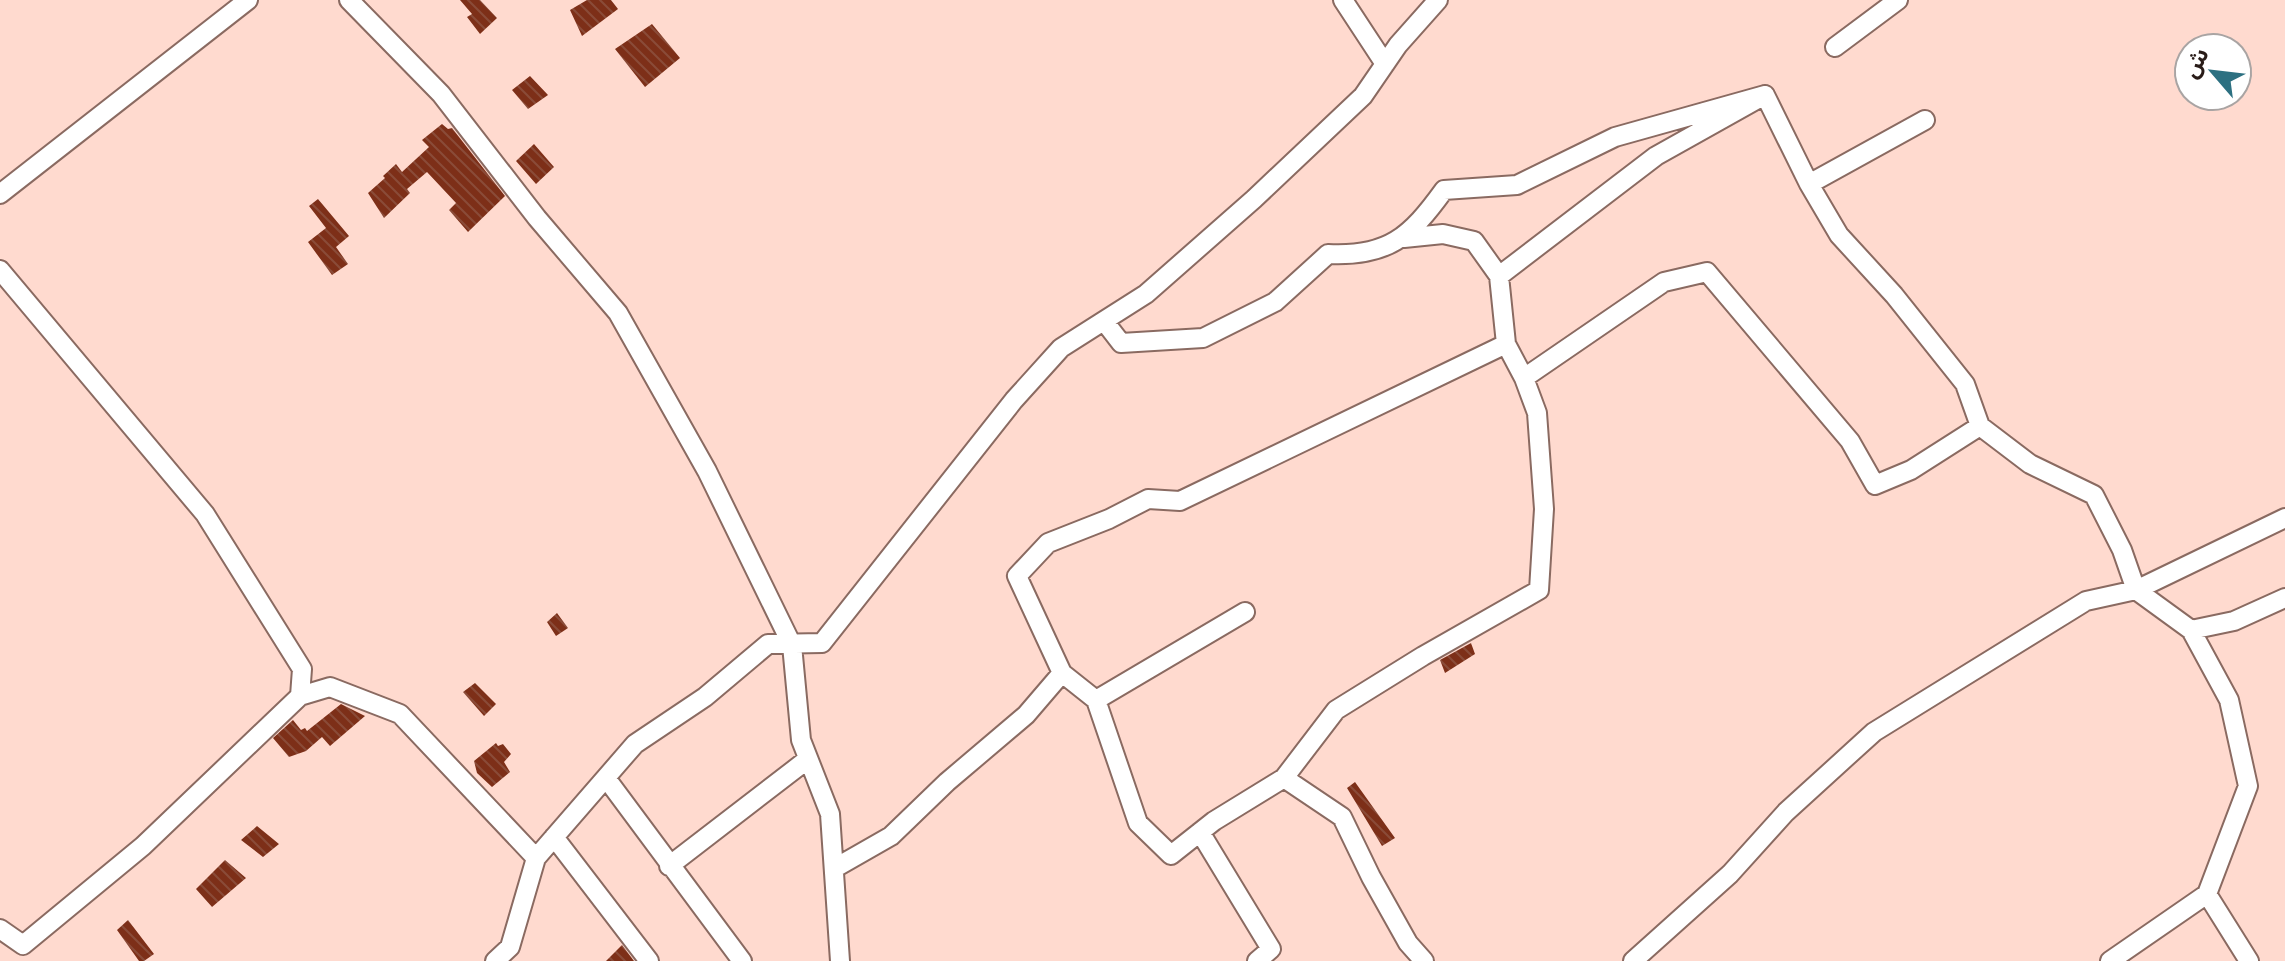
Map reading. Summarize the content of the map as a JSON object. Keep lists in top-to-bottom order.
{
  "north": "top left"
}
